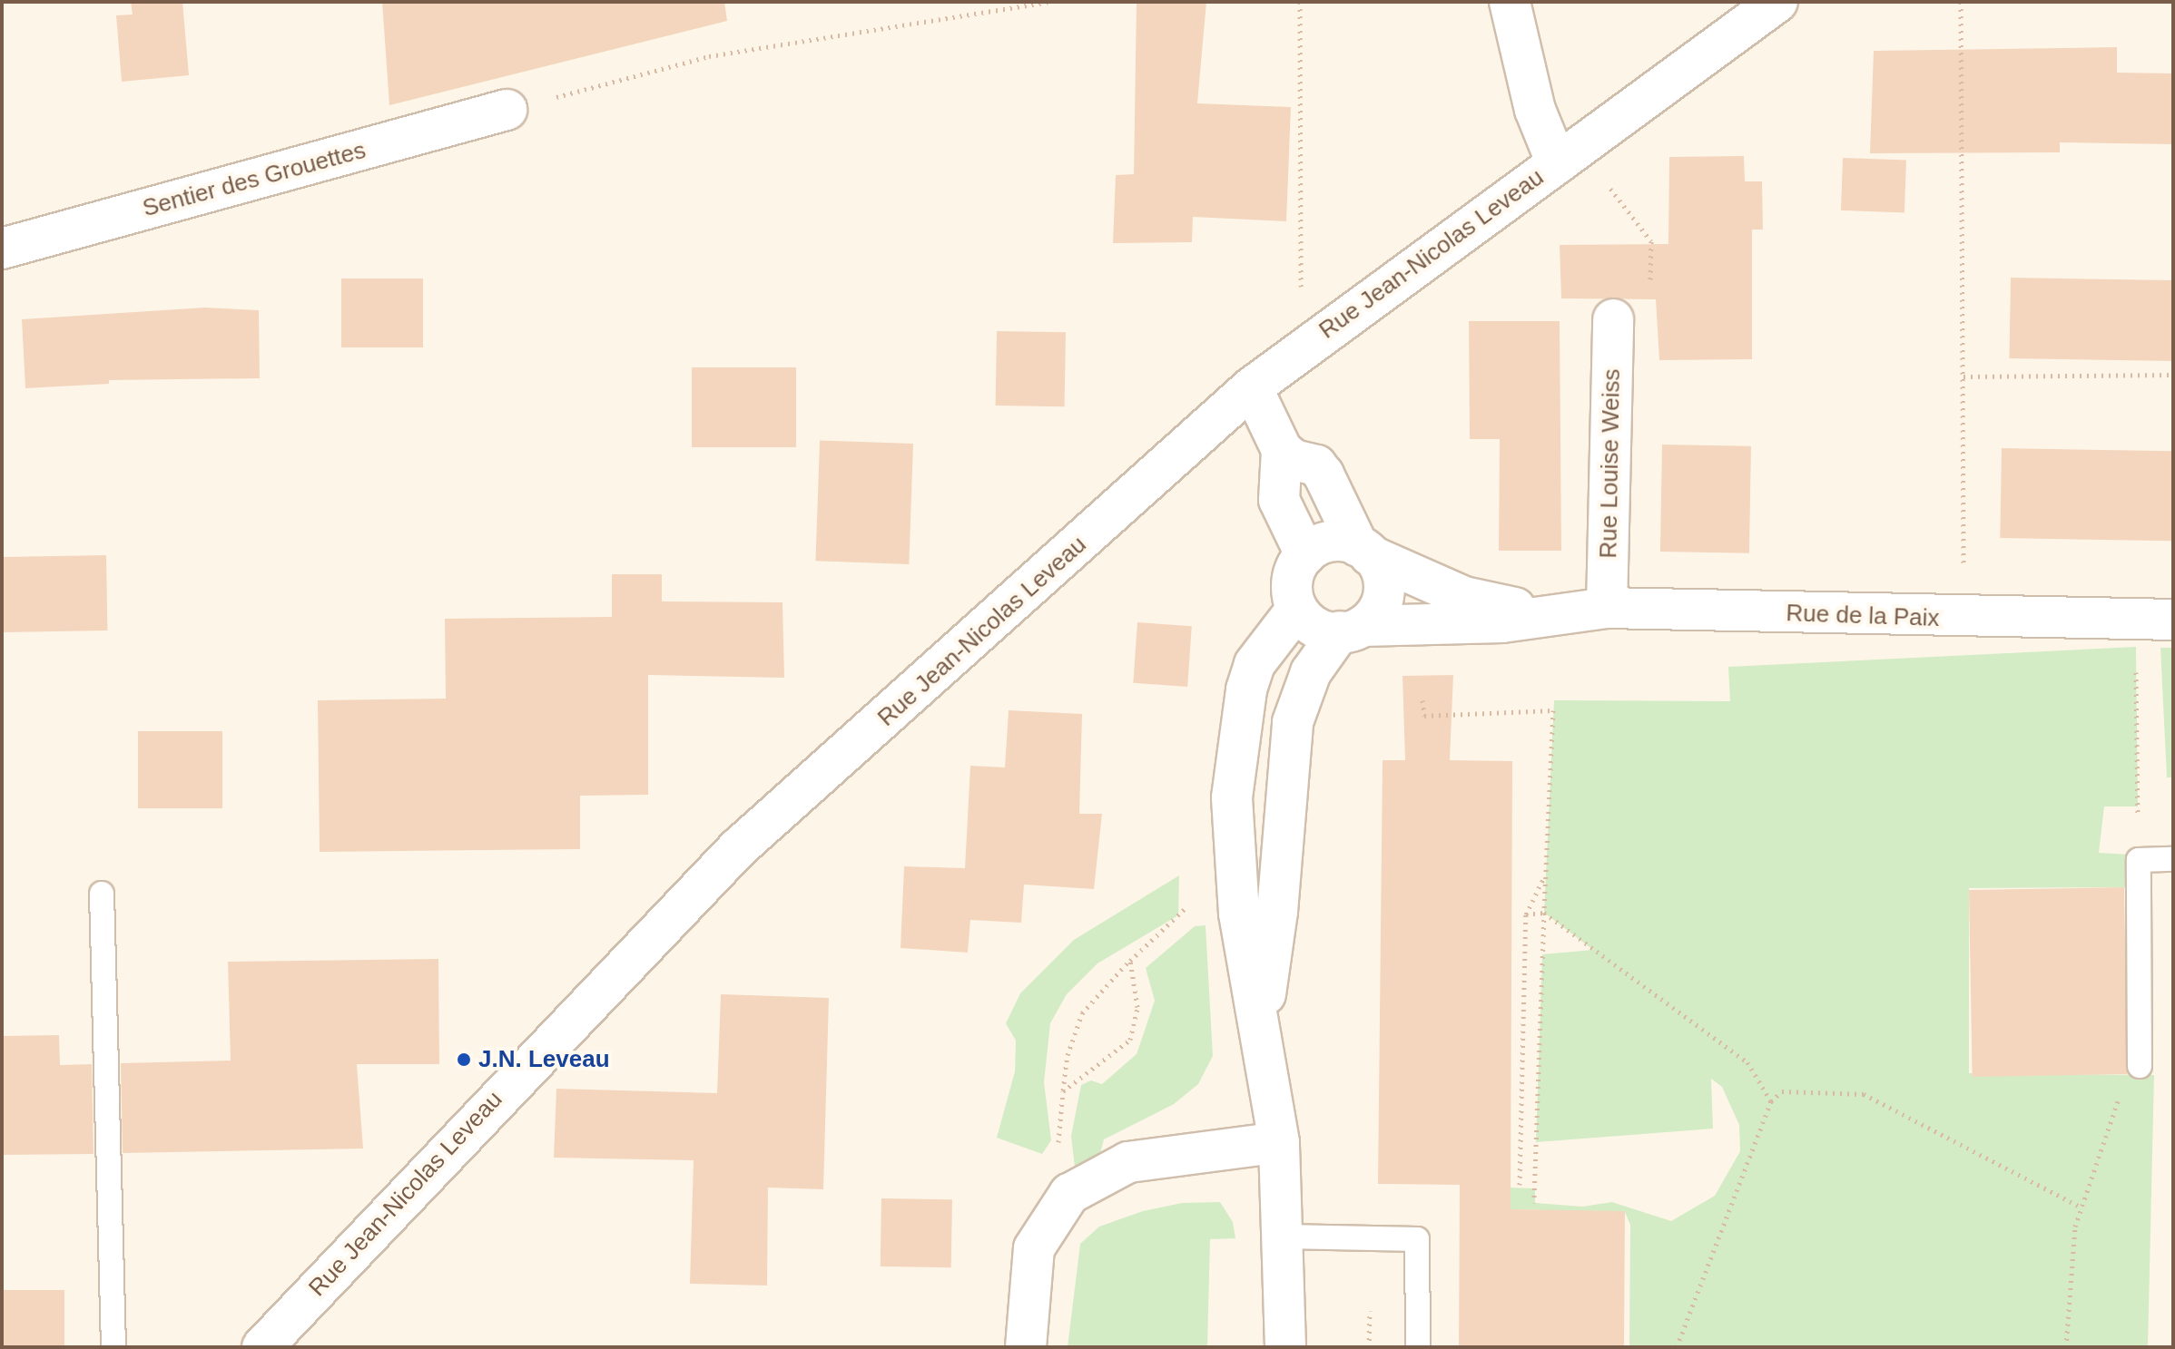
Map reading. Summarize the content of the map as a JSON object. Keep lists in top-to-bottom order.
{
  "streets": {
    "street": [
      "Sentier des Grouettes",
      "Rue Jean-Nicolas Leveau",
      "Rue Louise Weiss",
      "Rue de la Paix"
    ]
  },
  "crossings": [
    ["Rue Louise Weiss", "Rue de la Paix"]
  ],
  "places": ["J.N. Leveau"]
}
